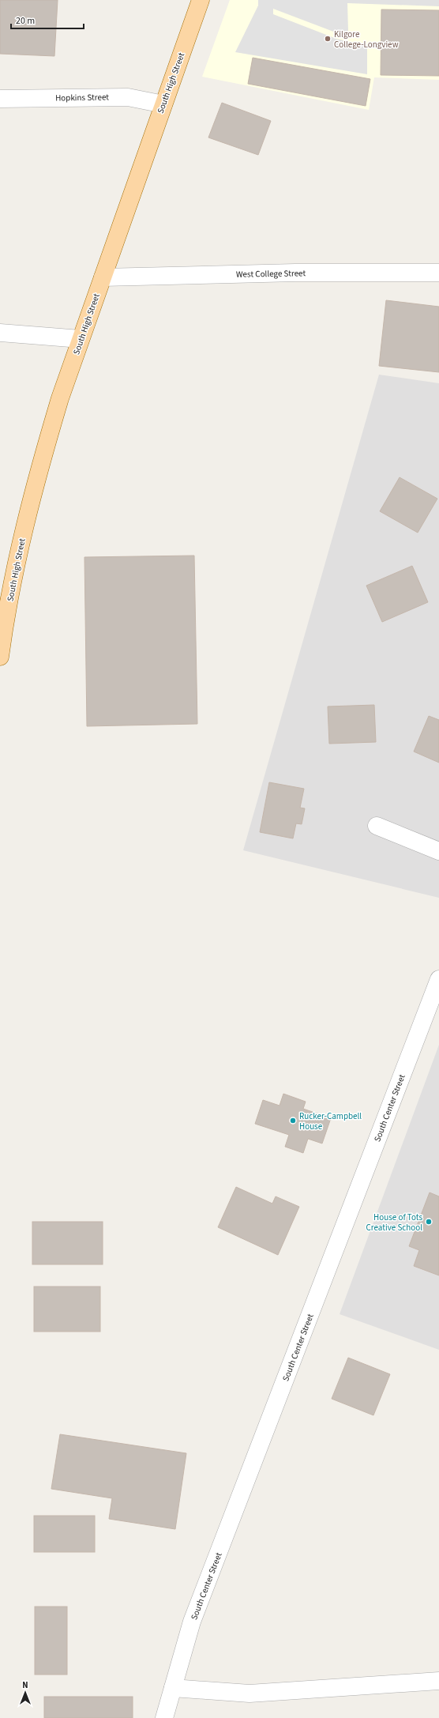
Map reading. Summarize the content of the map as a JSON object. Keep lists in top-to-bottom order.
{
  "streets": {
    "main road": ["South High Street"],
    "street": ["Hopkins Street", "West College Street", "South Center Street"]
  },
  "crossings": [
    ["South High Street", "Hopkins Street"],
    ["South High Street", "West College Street"]
  ],
  "places": ["Kilgore College-Longview", "Rucker-Campbell House", "House of Tots Creative School"],
  "scale_bar": "20 m",
  "north": "top"
}
